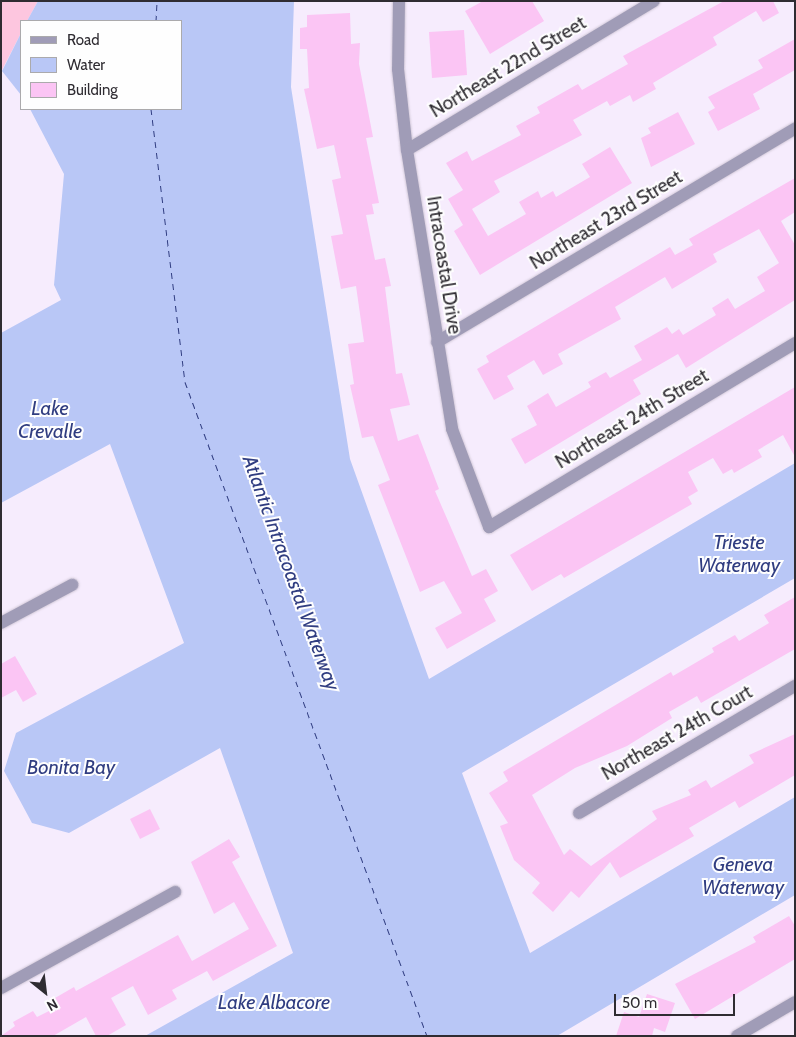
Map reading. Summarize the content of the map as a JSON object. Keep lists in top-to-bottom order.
{
  "streets": {
    "street": [
      "Northeast 22nd Street",
      "Northeast 23rd Street",
      "Intracoastal Drive",
      "Northeast 24th Street",
      "Northeast 24th Court"
    ]
  },
  "crossings": [
    ["Northeast 22nd Street", "Intracoastal Drive"],
    ["Northeast 23rd Street", "Intracoastal Drive"],
    ["Intracoastal Drive", "Northeast 24th Street"]
  ],
  "water": [
    "Lake Crevalle",
    "Trieste Waterway",
    "Atlantic Intracoastal Waterway",
    "Bonita Bay",
    "Geneva Waterway",
    "Lake Albacore"
  ],
  "legend": ["Road", "Water", "Building"],
  "scale_bar": "50 m",
  "north": "bottom right"
}
